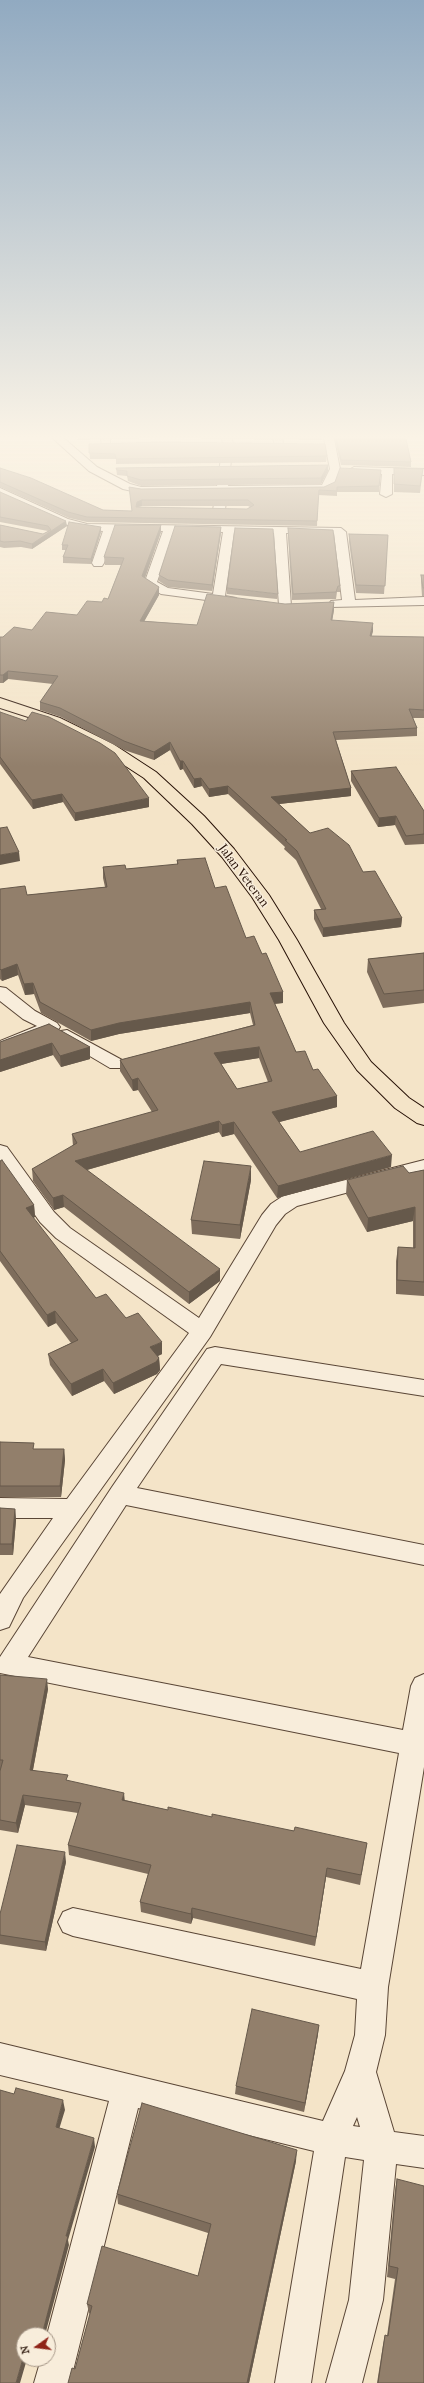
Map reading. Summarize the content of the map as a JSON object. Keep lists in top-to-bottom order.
{
  "streets": {
    "highway": ["Jalan Veteran"]
  },
  "north": "left"
}
